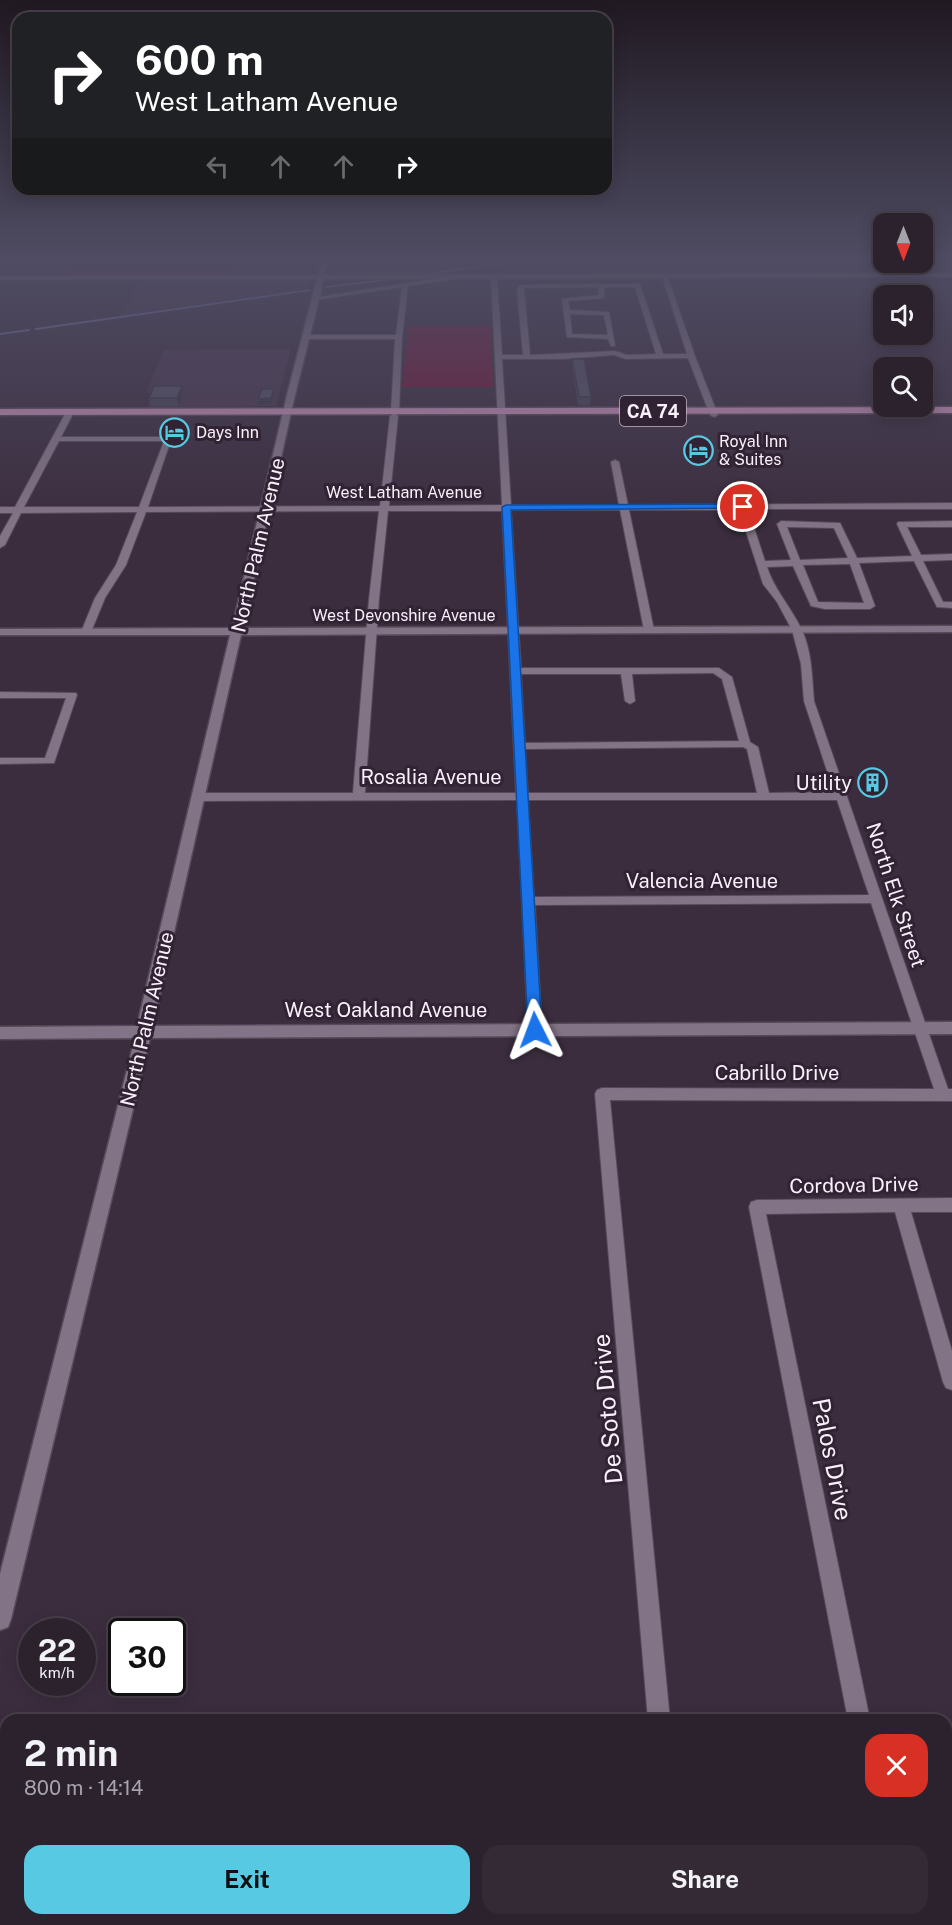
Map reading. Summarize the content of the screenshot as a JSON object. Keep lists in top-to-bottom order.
{
  "streets": {
    "main road": ["CA 74"],
    "street": [
      "West Latham Avenue",
      "North Palm Avenue",
      "West Devonshire Avenue",
      "Rosalia Avenue",
      "Valencia Avenue",
      "North Elk Street",
      "West Oakland Avenue",
      "Cabrillo Drive",
      "Cordova Drive",
      "De Soto Drive",
      "Palos Drive"
    ]
  },
  "crossings": [
    ["West Latham Avenue", "North Palm Avenue"],
    ["West Latham Avenue", "North Elk Street"],
    ["North Palm Avenue", "West Devonshire Avenue"],
    ["North Palm Avenue", "Rosalia Avenue"],
    ["North Palm Avenue", "West Oakland Avenue"],
    ["West Devonshire Avenue", "North Elk Street"],
    ["Rosalia Avenue", "North Elk Street"],
    ["Valencia Avenue", "North Elk Street"],
    ["North Elk Street", "West Oakland Avenue"],
    ["North Elk Street", "Cabrillo Drive"],
    ["Cabrillo Drive", "De Soto Drive"],
    ["Cordova Drive", "Palos Drive"]
  ],
  "places": {
    "hotel": ["Days Inn", "Royal Inn & Suites"],
    "building": ["Utility"]
  },
  "north": "bottom",
  "page": {
    "turn": ["600 m", "West Latham Avenue"],
    "speed": "22 km/h",
    "limit": "30",
    "heading": ["2 min", "800 m · 14:14"],
    "buttons": ["Exit", "Share"]
  }
}
